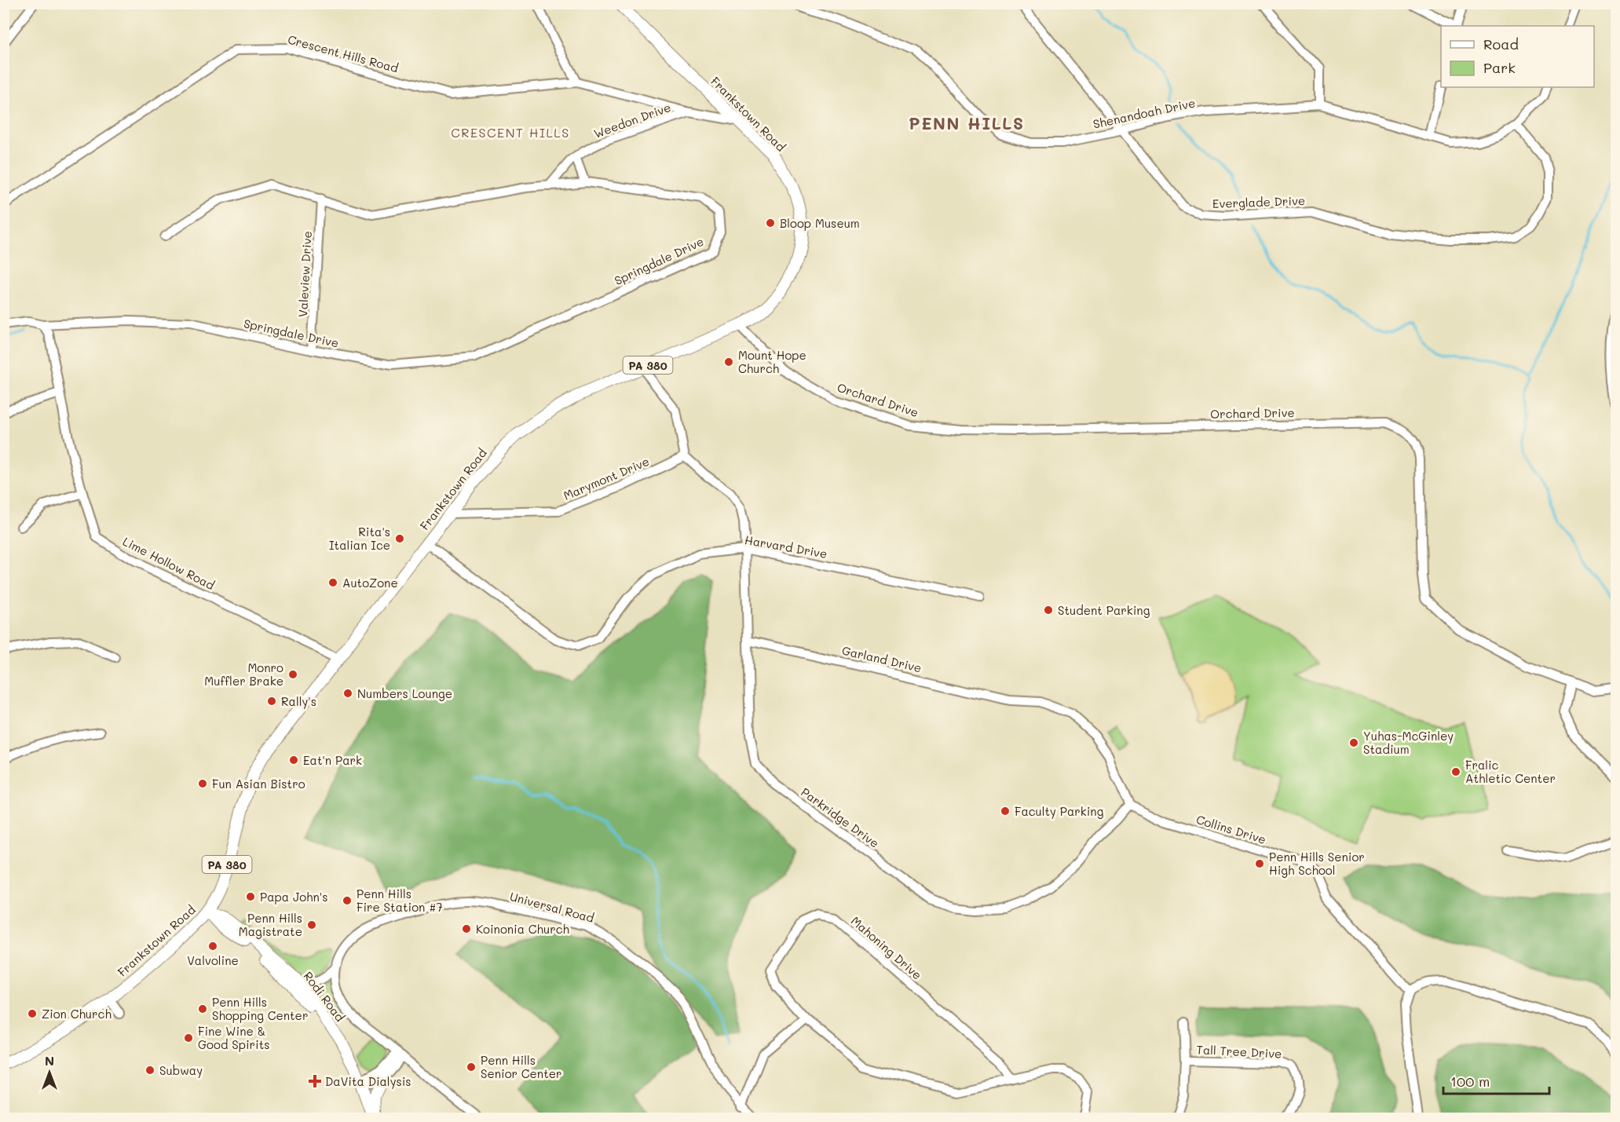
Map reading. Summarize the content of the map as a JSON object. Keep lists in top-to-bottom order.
{
  "streets": {
    "main road": ["Frankstown Road", "PA 380", "Rodi Road"],
    "street": [
      "Crescent Hills Road",
      "Shenandoah Drive",
      "Weedon Drive",
      "Everglade Drive",
      "Springdale Drive",
      "Valeview Drive",
      "Orchard Drive",
      "Marymont Drive",
      "Harvard Drive",
      "Lime Hollow Road",
      "Garland Drive",
      "Parkridge Drive",
      "Collins Drive",
      "Universal Road",
      "Mahoning Drive",
      "Tall Tree Drive"
    ]
  },
  "crossings": [
    ["Crescent Hills Road", "Weedon Drive"],
    ["Shenandoah Drive", "Everglade Drive"],
    ["Frankstown Road", "Weedon Drive"],
    ["Frankstown Road", "Orchard Drive"],
    ["Frankstown Road", "Marymont Drive"],
    ["Frankstown Road", "Harvard Drive"],
    ["Frankstown Road", "Lime Hollow Road"],
    ["Frankstown Road", "Rodi Road"],
    ["Weedon Drive", "Springdale Drive"],
    ["Springdale Drive", "Valeview Drive"],
    ["Springdale Drive", "Lime Hollow Road"],
    ["Marymont Drive", "Parkridge Drive"],
    ["Harvard Drive", "Parkridge Drive"],
    ["Garland Drive", "Parkridge Drive"],
    ["Garland Drive", "Collins Drive"],
    ["Parkridge Drive", "Collins Drive"],
    ["Universal Road", "Rodi Road"]
  ],
  "districts": ["PENN HILLS", "CRESCENT HILLS"],
  "places": {
    "other": [
      "Bloop Museum",
      "Mount Hope Church",
      "Rita's Italian Ice",
      "AutoZone",
      "Student Parking",
      "Monro Muffler Brake",
      "Numbers Lounge",
      "Rally's",
      "Yuhas-McGinley Stadium",
      "Eat'n Park",
      "Fralic Athletic Center",
      "Fun Asian Bistro",
      "Faculty Parking",
      "Penn Hills Senior High School",
      "Papa John's",
      "Penn Hills Fire Station #7",
      "Penn Hills Magistrate",
      "Koinonia Church",
      "Valvoline",
      "Penn Hills Shopping Center",
      "Zion Church",
      "Fine Wine & Good Spirits",
      "Penn Hills Senior Center",
      "Subway"
    ],
    "health": ["DaVita Dialysis"]
  },
  "legend": ["Road", "Park"],
  "scale_bar": "100 m",
  "north": "top"
}
